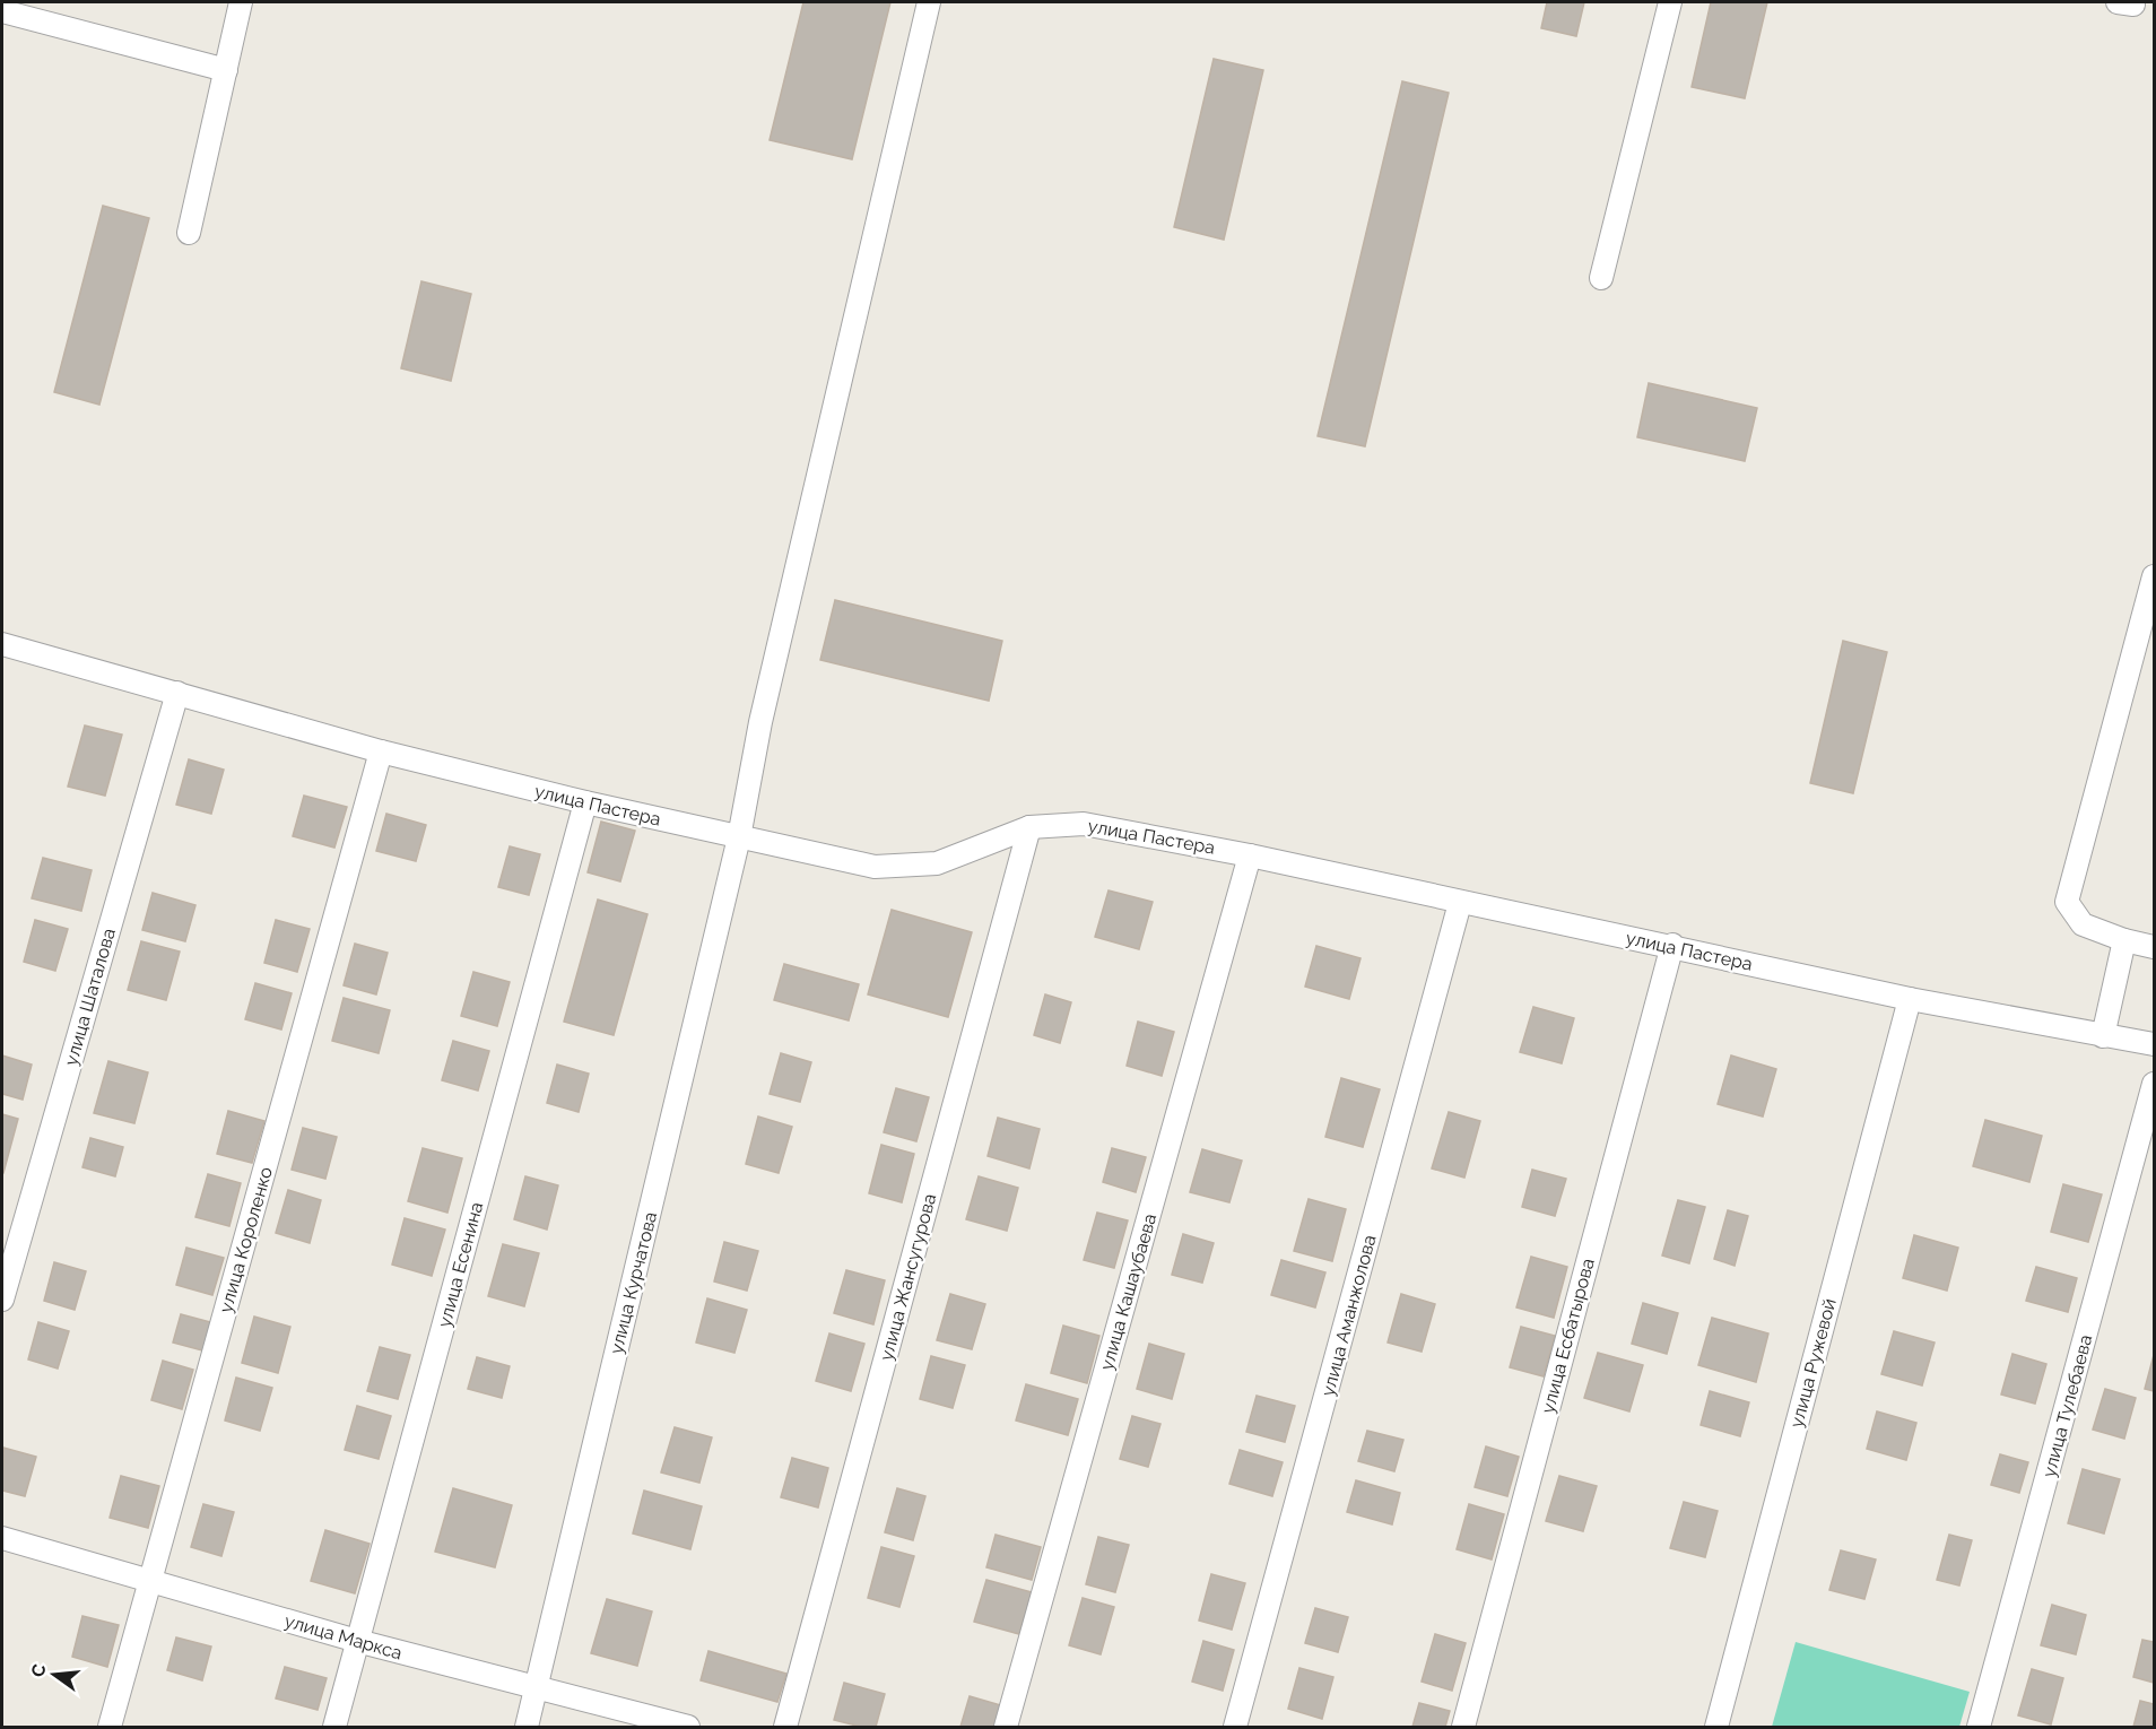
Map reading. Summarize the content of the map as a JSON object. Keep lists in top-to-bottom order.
{
  "streets": {
    "street": [
      "улица Пастера",
      "улица Шаталова",
      "улица Короленко",
      "улица Есенина",
      "улица Жансугурова",
      "улица Курчатова",
      "улица Кашаубаева",
      "улица Аманжолова",
      "улица Есбатырова",
      "улица Ружевой",
      "улица Тулебаева",
      "улица Маркса"
    ]
  },
  "crossings": [
    ["улица Пастера", "улица Шаталова"],
    ["улица Пастера", "улица Короленко"],
    ["улица Пастера", "улица Есенина"],
    ["улица Пастера", "улица Жансугурова"],
    ["улица Пастера", "улица Курчатова"],
    ["улица Пастера", "улица Кашаубаева"],
    ["улица Пастера", "улица Аманжолова"],
    ["улица Пастера", "улица Есбатырова"],
    ["улица Пастера", "улица Ружевой"],
    ["улица Короленко", "улица Маркса"],
    ["улица Есенина", "улица Маркса"],
    ["улица Курчатова", "улица Маркса"]
  ],
  "north": "left"
}
